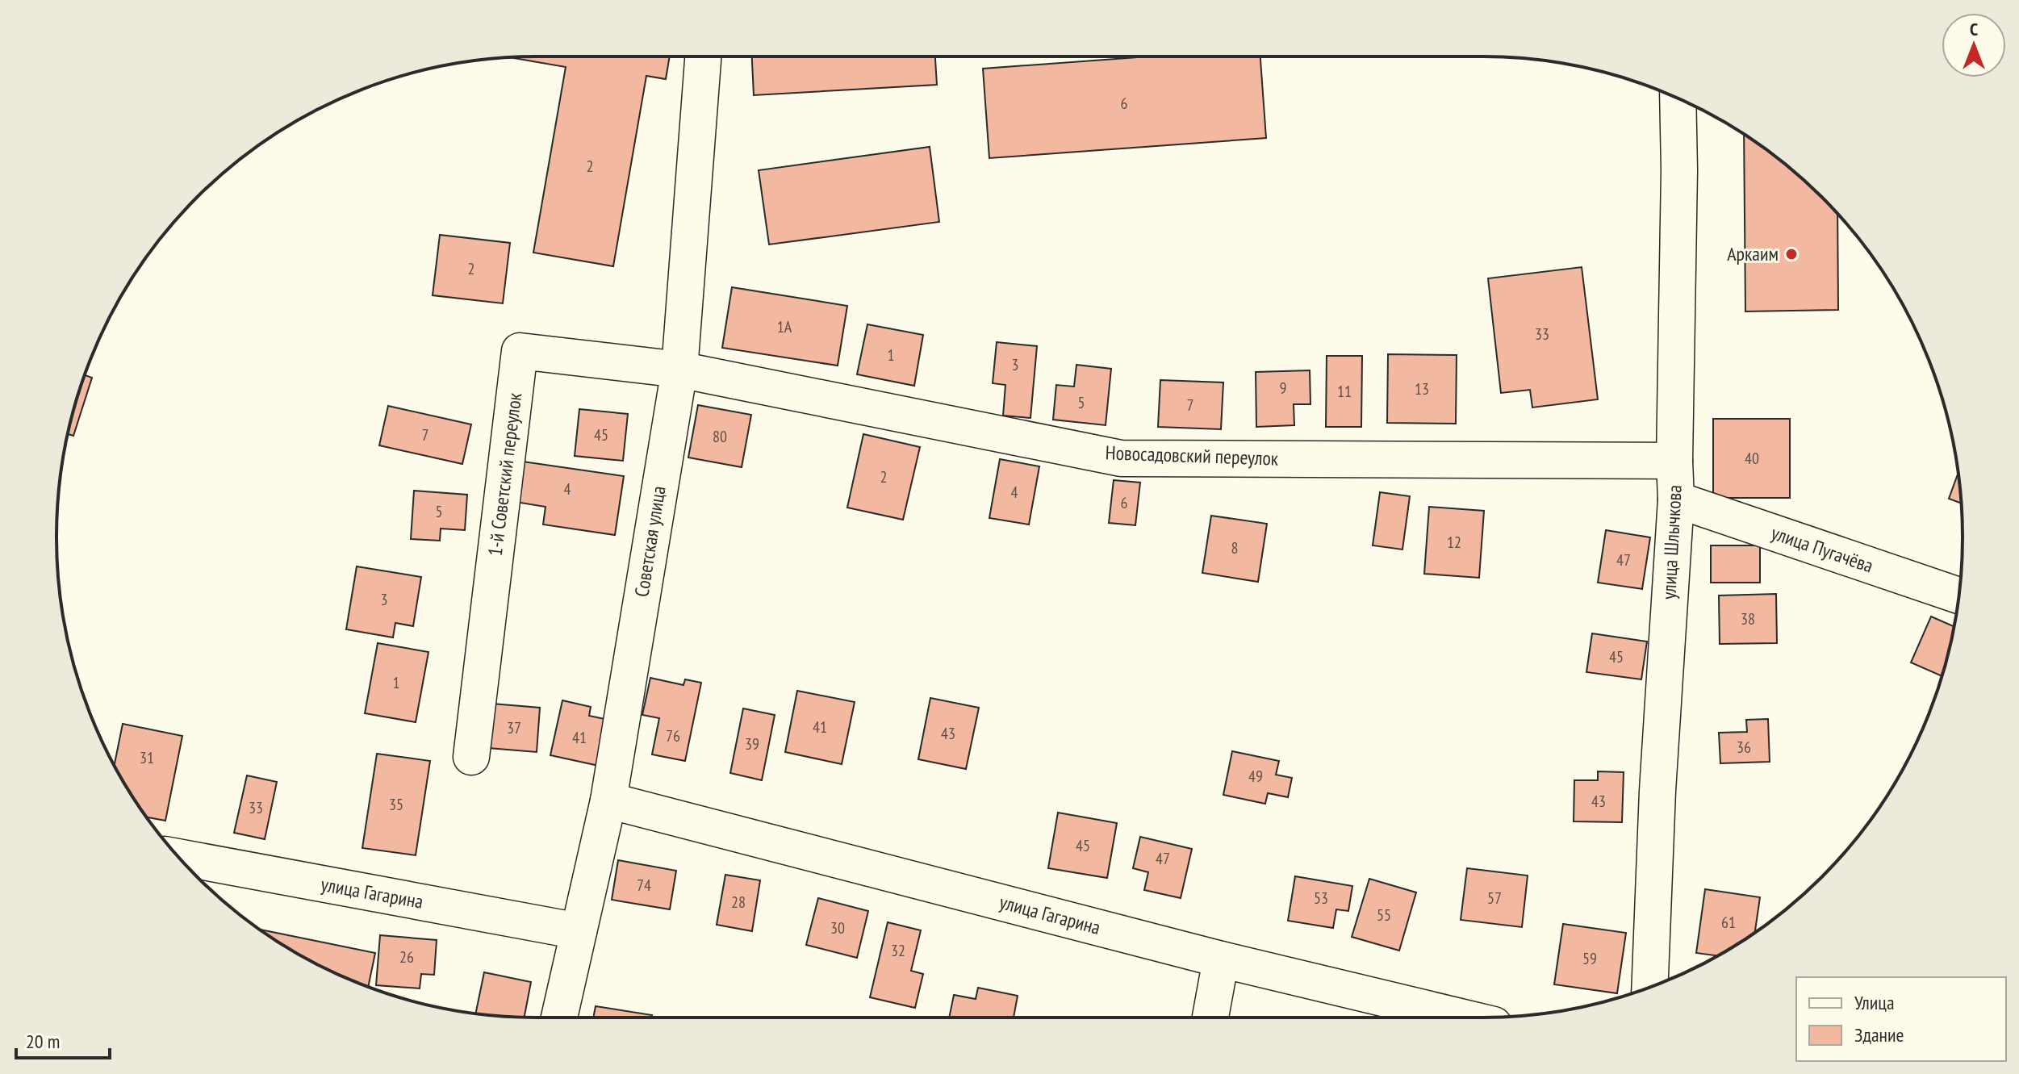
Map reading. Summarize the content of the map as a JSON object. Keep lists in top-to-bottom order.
{
  "streets": {
    "street": [
      "Новосадовский переулок",
      "1-й Советский переулок",
      "Советская улица",
      "улица Шлычкова",
      "улица Пугачёва",
      "улица Гагарина"
    ]
  },
  "crossings": [
    ["Новосадовский переулок", "1-й Советский переулок"],
    ["Новосадовский переулок", "Советская улица"],
    ["Новосадовский переулок", "улица Шлычкова"],
    ["1-й Советский переулок", "Советская улица"],
    ["Советская улица", "улица Гагарина"],
    ["улица Шлычкова", "улица Пугачёва"]
  ],
  "places": ["Аркаим"],
  "house_numbers": [
    "6",
    "2",
    "2",
    "1А",
    "33",
    "1",
    "3",
    "9",
    "13",
    "11",
    "5",
    "7",
    "7",
    "45",
    "80",
    "40",
    "2",
    "4",
    "4",
    "6",
    "5",
    "12",
    "8",
    "47",
    "3",
    "38",
    "45",
    "1",
    "41",
    "37",
    "43",
    "76",
    "41",
    "39",
    "36",
    "31",
    "49",
    "43",
    "35",
    "33",
    "45",
    "47",
    "74",
    "53",
    "57",
    "28",
    "55",
    "61",
    "30",
    "32",
    "26",
    "59"
  ],
  "legend": ["Улица", "Здание"],
  "scale_bar": "20 m",
  "north": "top"
}
